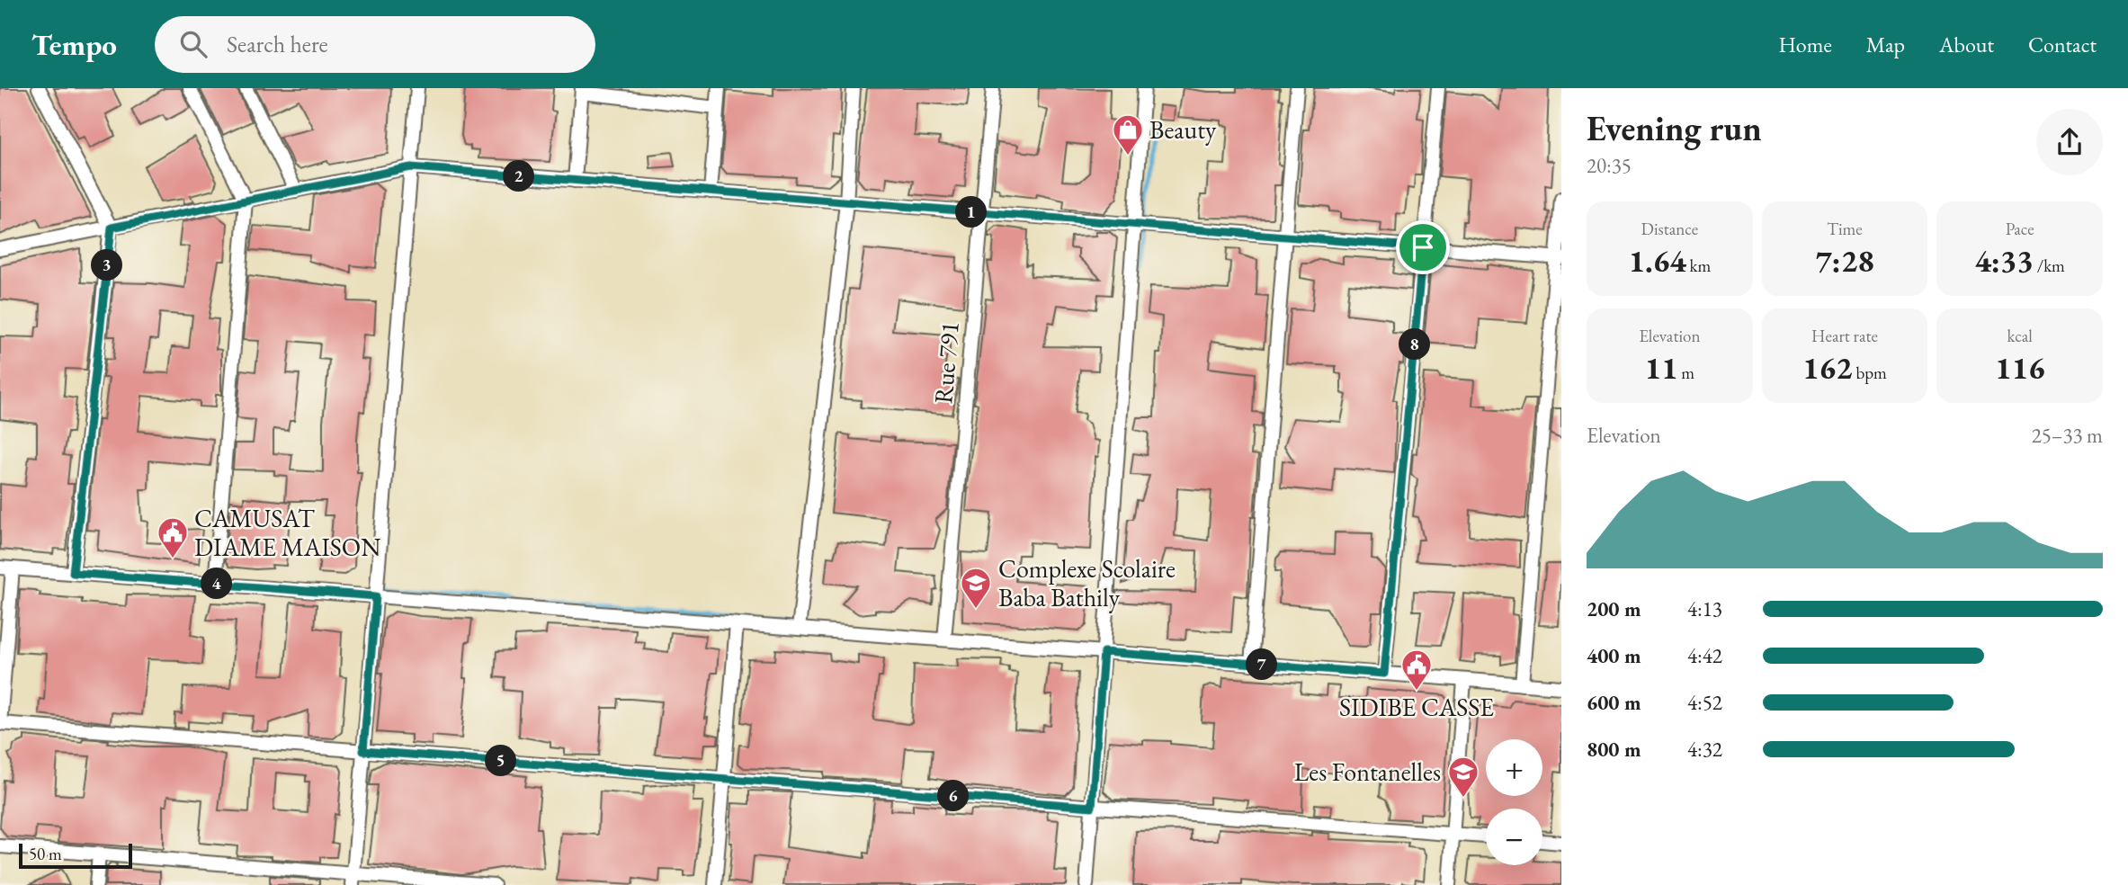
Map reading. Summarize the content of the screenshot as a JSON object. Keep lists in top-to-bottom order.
{
  "streets": {
    "street": ["Rue 791"]
  },
  "places": {
    "shop": ["Beauty"],
    "public building": ["CAMUSAT DIAME MAISON", "SIDIBE CASSE"],
    "school or university": ["Complexe Scolaire Baba Bathily", "Les Fontanelles"]
  },
  "scale_bar": "50 m",
  "page": {
    "header": "Tempo",
    "search": "Search here",
    "nav": [
      "Home",
      "Map",
      "About",
      "Contact"
    ],
    "heading": ["Evening run", "20:35"],
    "pins": [
      "2",
      "1",
      "3",
      "8",
      "4",
      "7",
      "5",
      "6"
    ],
    "stats": [
      ["Distance", "1.64 km"],
      ["Time", "7:28"],
      ["Pace", "4:33 /km"],
      ["Elevation", "11 m"],
      ["Heart rate", "162 bpm"],
      ["kcal", "116"]
    ],
    "chart": ["Elevation", "25–33 m"],
    "list": [
      {
        "name": "200 m",
        "note": "4:13"
      },
      {
        "name": "400 m",
        "note": "4:42"
      },
      {
        "name": "600 m",
        "note": "4:52"
      },
      {
        "name": "800 m",
        "note": "4:32"
      }
    ],
    "map_buttons": ["+", "−"],
    "scale": "50 m"
  }
}
